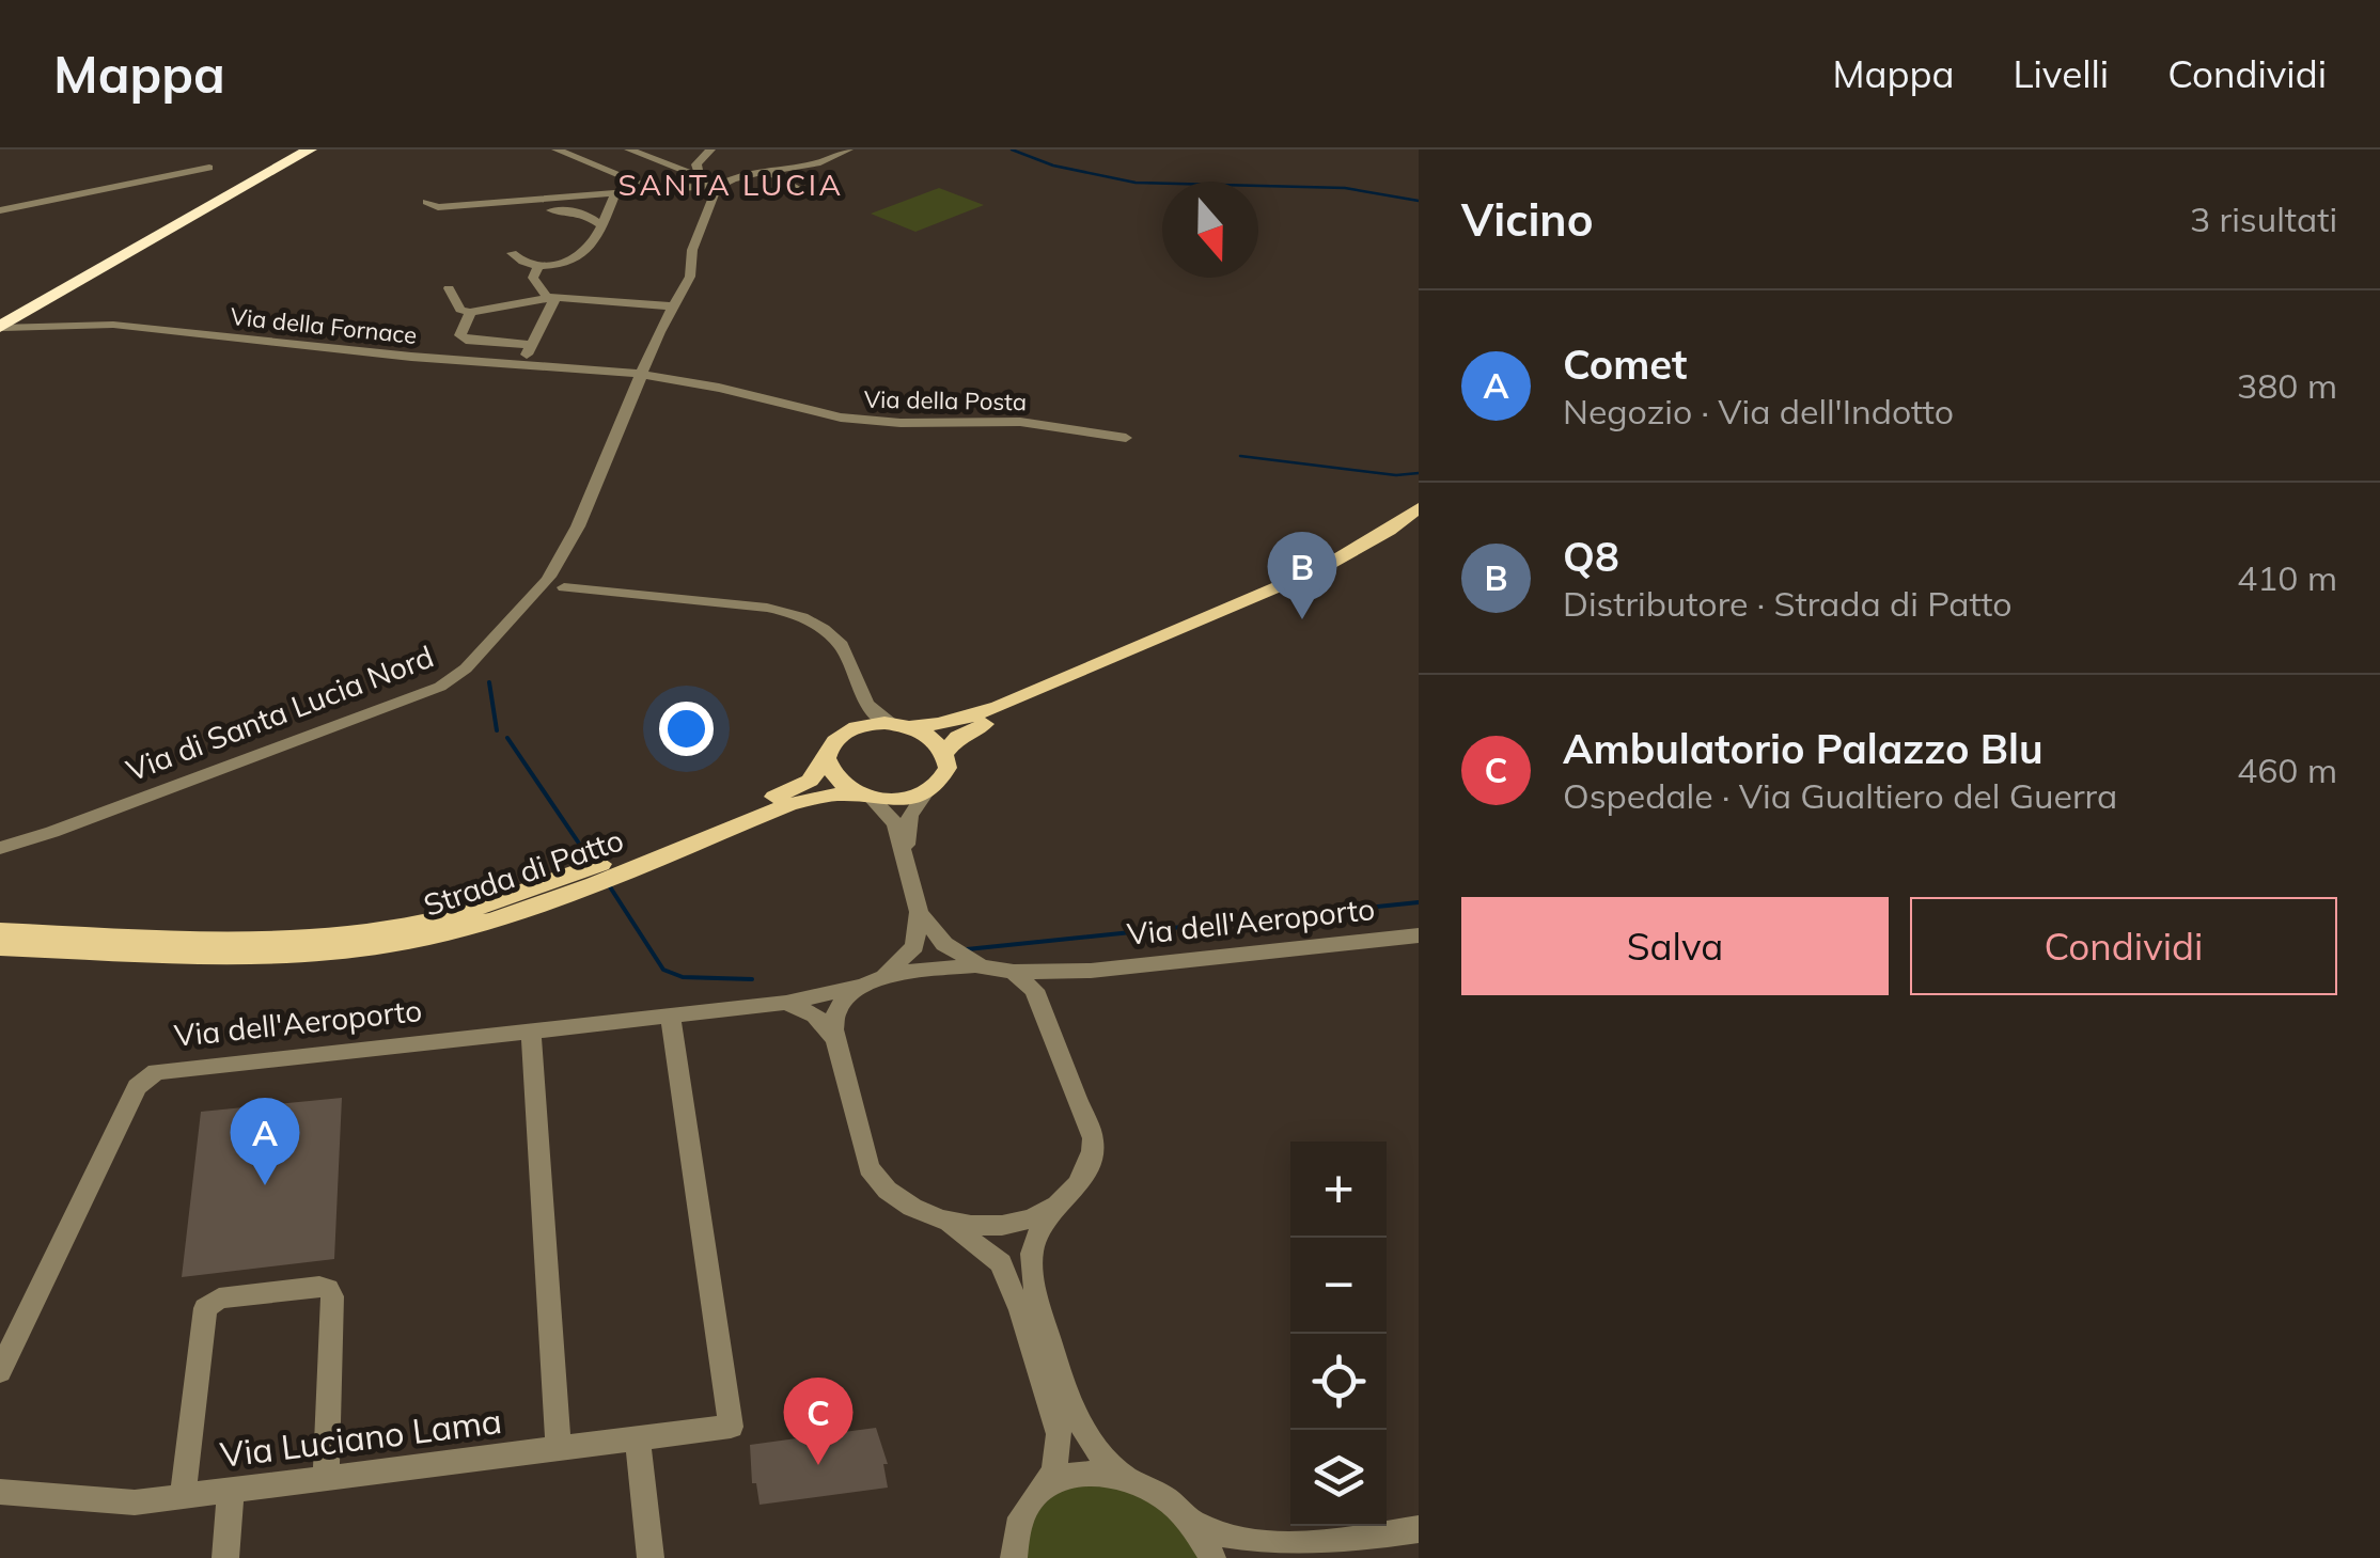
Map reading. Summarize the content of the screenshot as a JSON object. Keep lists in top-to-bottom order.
{
  "streets": {
    "main road": ["Strada di Patto"],
    "street": [
      "Via della Fornace",
      "Via della Posta",
      "Via di Santa Lucia Nord",
      "Via dell'Aeroporto",
      "Via Luciano Lama"
    ]
  },
  "crossings": [
    ["Via della Fornace", "Via della Posta"],
    ["Via della Fornace", "Via di Santa Lucia Nord"],
    ["Via della Posta", "Via di Santa Lucia Nord"],
    ["Via dell'Aeroporto", "Via Luciano Lama"]
  ],
  "districts": ["SANTA LUCIA"],
  "north": "bottom",
  "page": {
    "header": "Mappa",
    "nav": ["Mappa", "Livelli", "Condividi"],
    "heading": ["Vicino", "3 risultati"],
    "list": [
      {
        "mark": "A",
        "name": "Comet",
        "note": "Negozio · Via dell'Indotto",
        "value": "380 m"
      },
      {
        "mark": "B",
        "name": "Q8",
        "note": "Distributore · Strada di Patto",
        "value": "410 m"
      },
      {
        "mark": "C",
        "name": "Ambulatorio Palazzo Blu",
        "note": "Ospedale · Via Gualtiero del Guerra",
        "value": "460 m"
      }
    ],
    "pins": ["B", "A", "C"],
    "buttons": ["Salva", "Condividi"],
    "map_buttons": ["+", "−"]
  }
}
